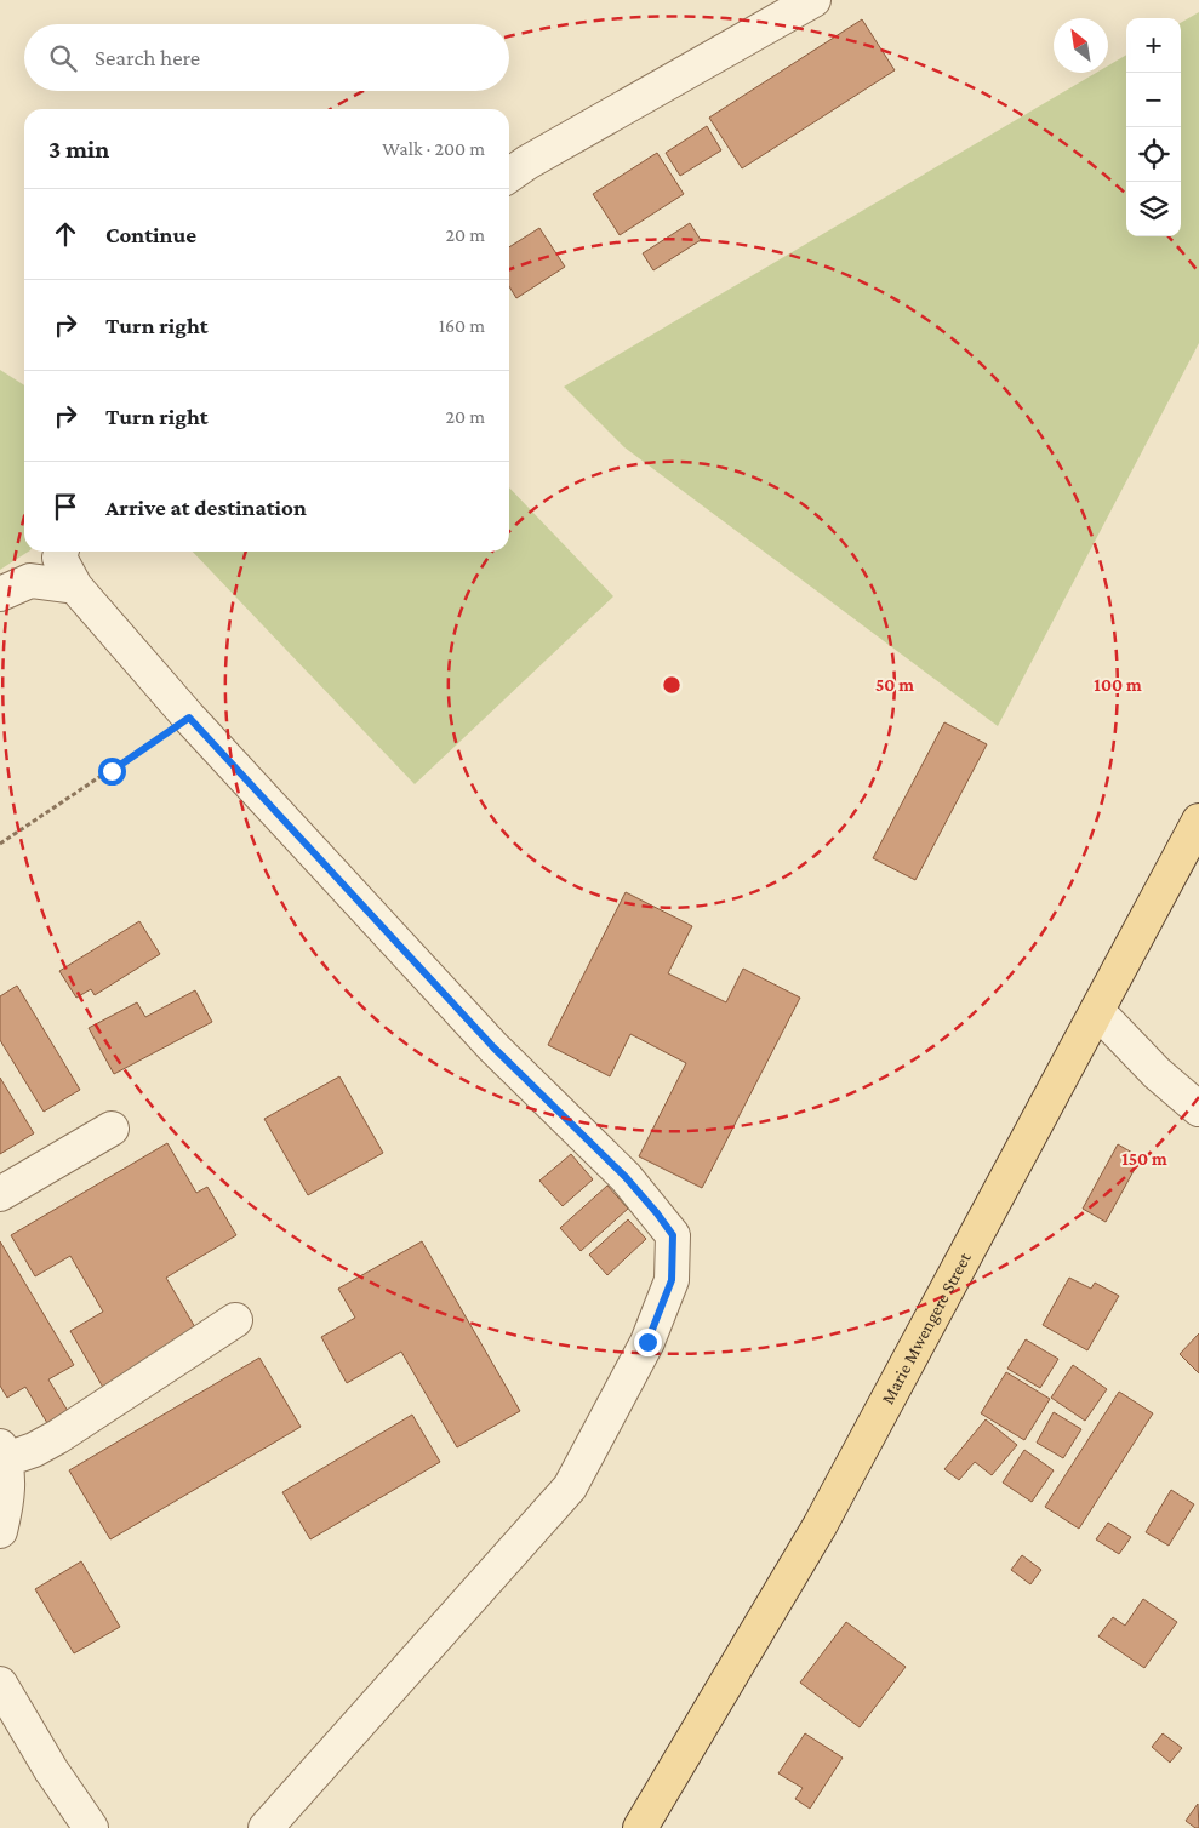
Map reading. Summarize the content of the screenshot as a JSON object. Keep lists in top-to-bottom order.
{
  "streets": {
    "main road": ["Marie Mwengere Street"]
  },
  "north": "top left",
  "page": {
    "map_buttons": ["+", "−"],
    "search": "Search here",
    "heading": ["3 min", "Walk · 200 m"],
    "list": [
      ["Continue", "20 m"],
      ["Turn right", "160 m"],
      ["Turn right", "20 m"],
      "Arrive at destination"
    ]
  },
  "rings": ["50 m", "100 m", "150 m"]
}
